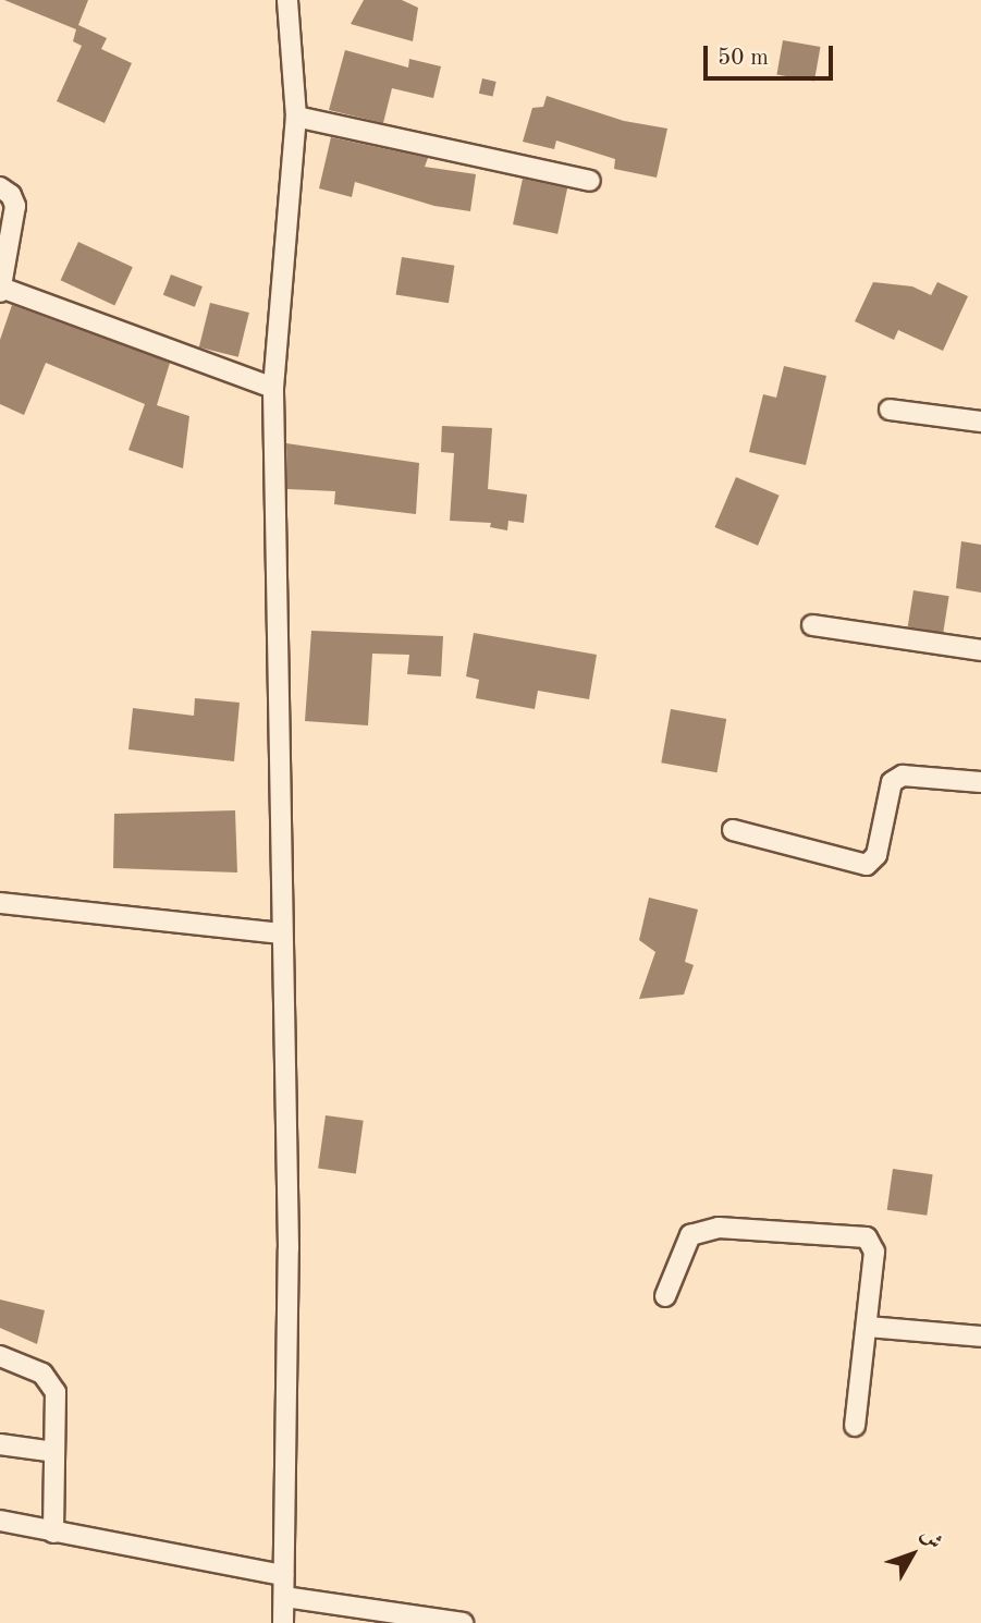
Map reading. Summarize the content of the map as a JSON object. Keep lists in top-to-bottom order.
{
  "scale_bar": "50 m",
  "north": "top right"
}
